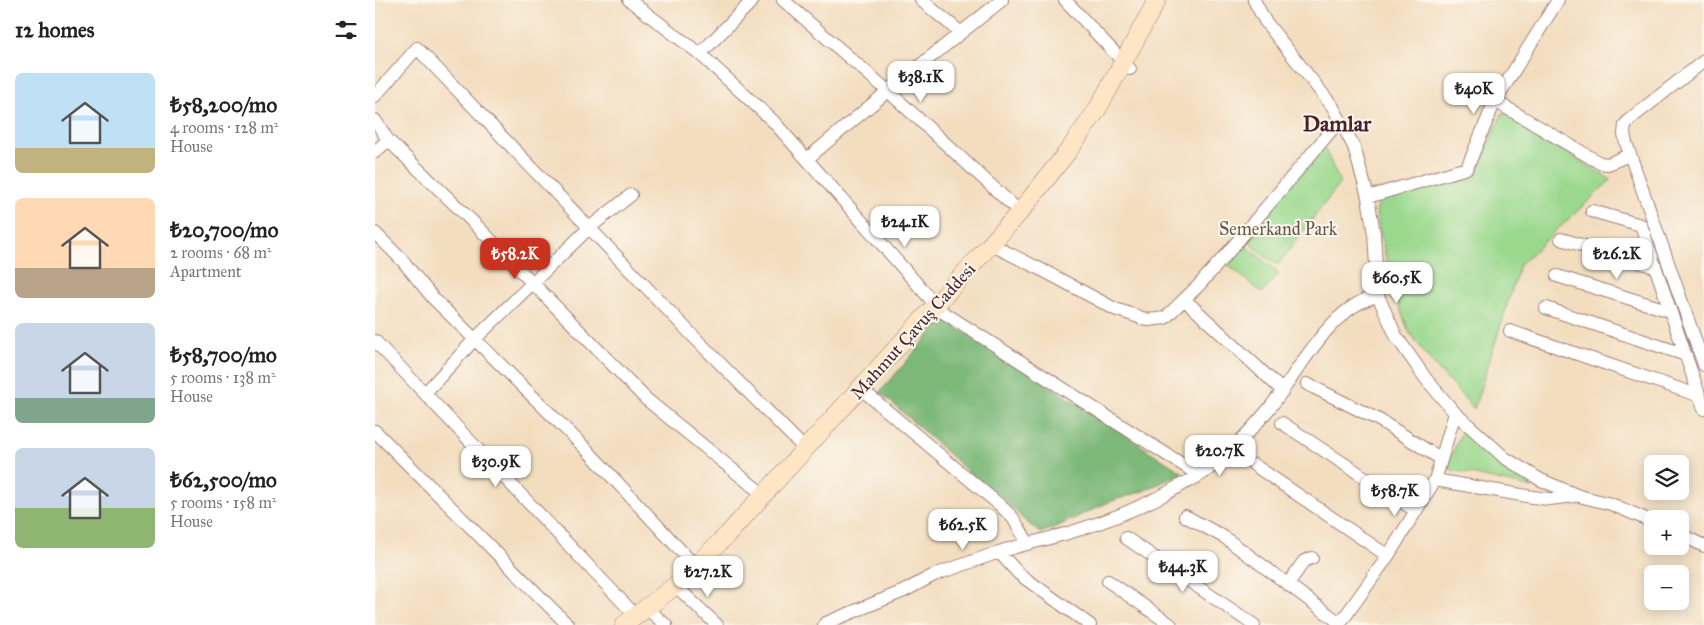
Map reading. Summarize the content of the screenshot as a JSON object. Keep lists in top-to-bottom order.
{
  "streets": {
    "main road": ["Mahmut Çavuş Caddesi"]
  },
  "districts": ["Damlar"],
  "parks": ["Semerkand Park"],
  "page": {
    "heading": "12 homes",
    "list": [
      {
        "name": "₺58,200/mo",
        "note": "4 rooms · 128 m² · House"
      },
      {
        "name": "₺20,700/mo",
        "note": "2 rooms · 68 m² · Apartment"
      },
      {
        "name": "₺58,700/mo",
        "note": "5 rooms · 138 m² · House"
      },
      {
        "name": "₺62,500/mo",
        "note": "5 rooms · 158 m² · House"
      }
    ],
    "price": [
      "₺38.1K",
      "₺40K",
      "₺24.1K",
      "₺58.2K",
      "₺26.2K",
      "₺60.5K",
      "₺20.7K",
      "₺30.9K",
      "₺58.7K",
      "₺62.5K",
      "₺44.3K",
      "₺27.2K"
    ],
    "map_buttons": ["+", "−"]
  }
}
